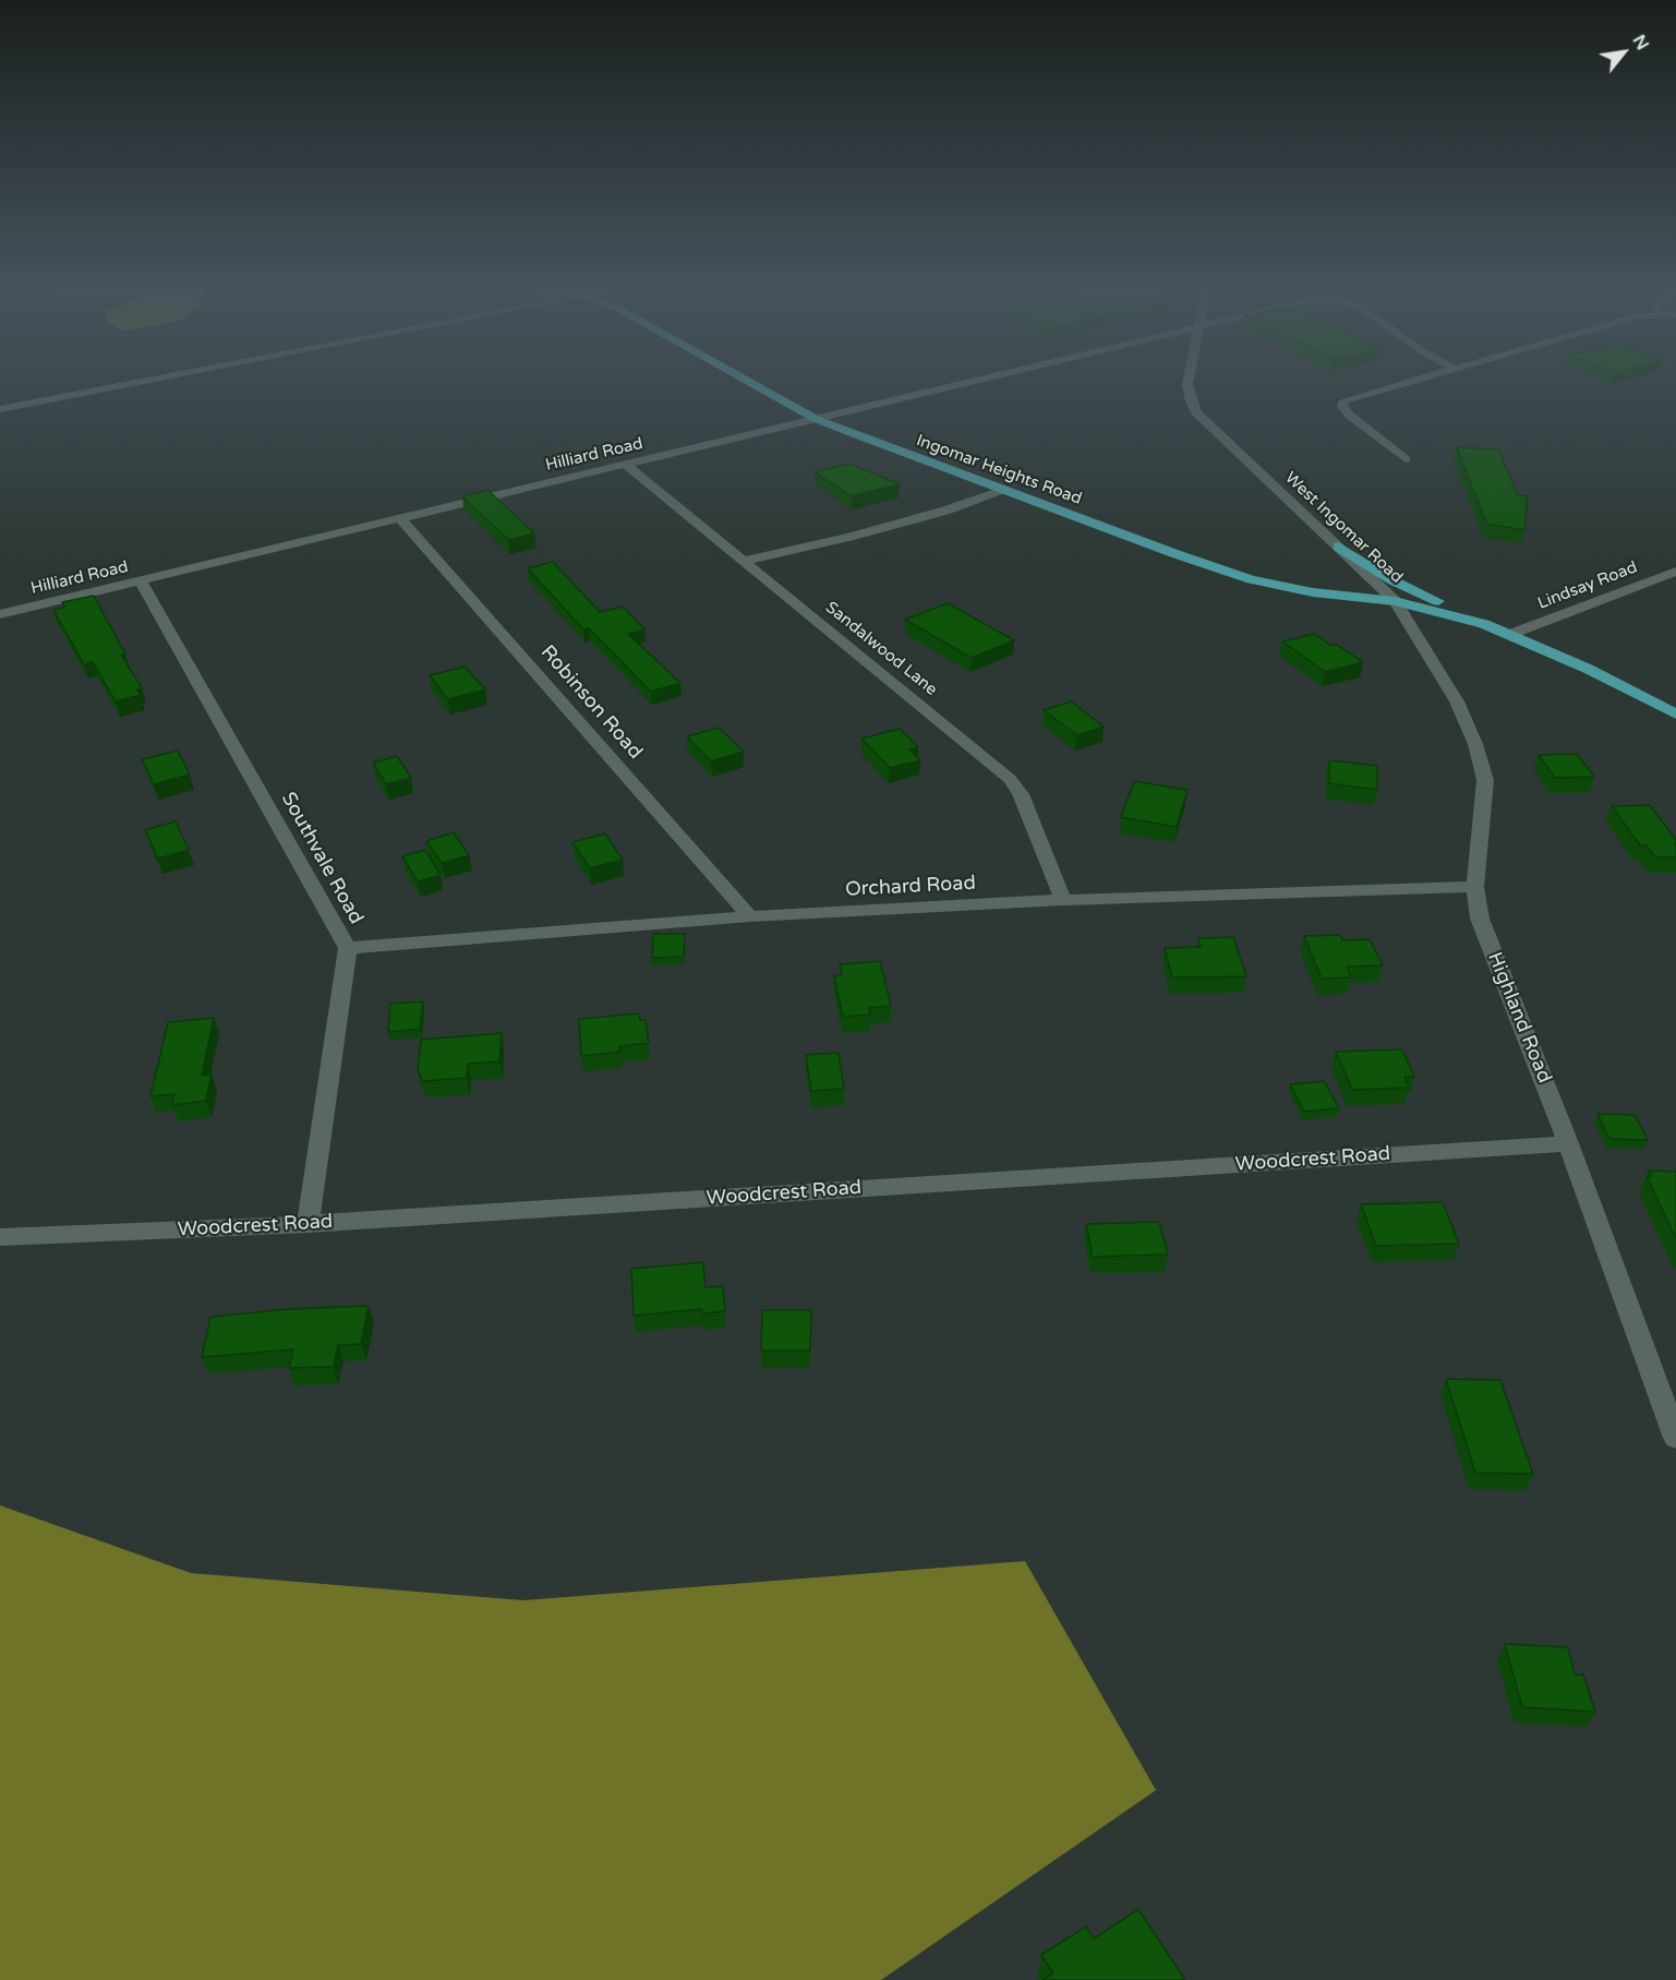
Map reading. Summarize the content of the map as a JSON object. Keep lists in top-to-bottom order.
{
  "streets": {
    "main road": ["Ingomar Heights Road", "West Ingomar Road"],
    "street": [
      "Hilliard Road",
      "Lindsay Road",
      "Sandalwood Lane",
      "Robinson Road",
      "Southvale Road",
      "Orchard Road",
      "Highland Road",
      "Woodcrest Road"
    ]
  },
  "crossings": [
    ["Hilliard Road", "Ingomar Heights Road"],
    ["Hilliard Road", "Sandalwood Lane"],
    ["Hilliard Road", "Robinson Road"],
    ["Hilliard Road", "Southvale Road"],
    ["Ingomar Heights Road", "West Ingomar Road"],
    ["Ingomar Heights Road", "Highland Road"],
    ["West Ingomar Road", "Lindsay Road"],
    ["West Ingomar Road", "Highland Road"],
    ["Sandalwood Lane", "Orchard Road"],
    ["Robinson Road", "Orchard Road"],
    ["Southvale Road", "Orchard Road"],
    ["Southvale Road", "Woodcrest Road"],
    ["Orchard Road", "Highland Road"],
    ["Highland Road", "Woodcrest Road"]
  ],
  "north": "top right"
}
